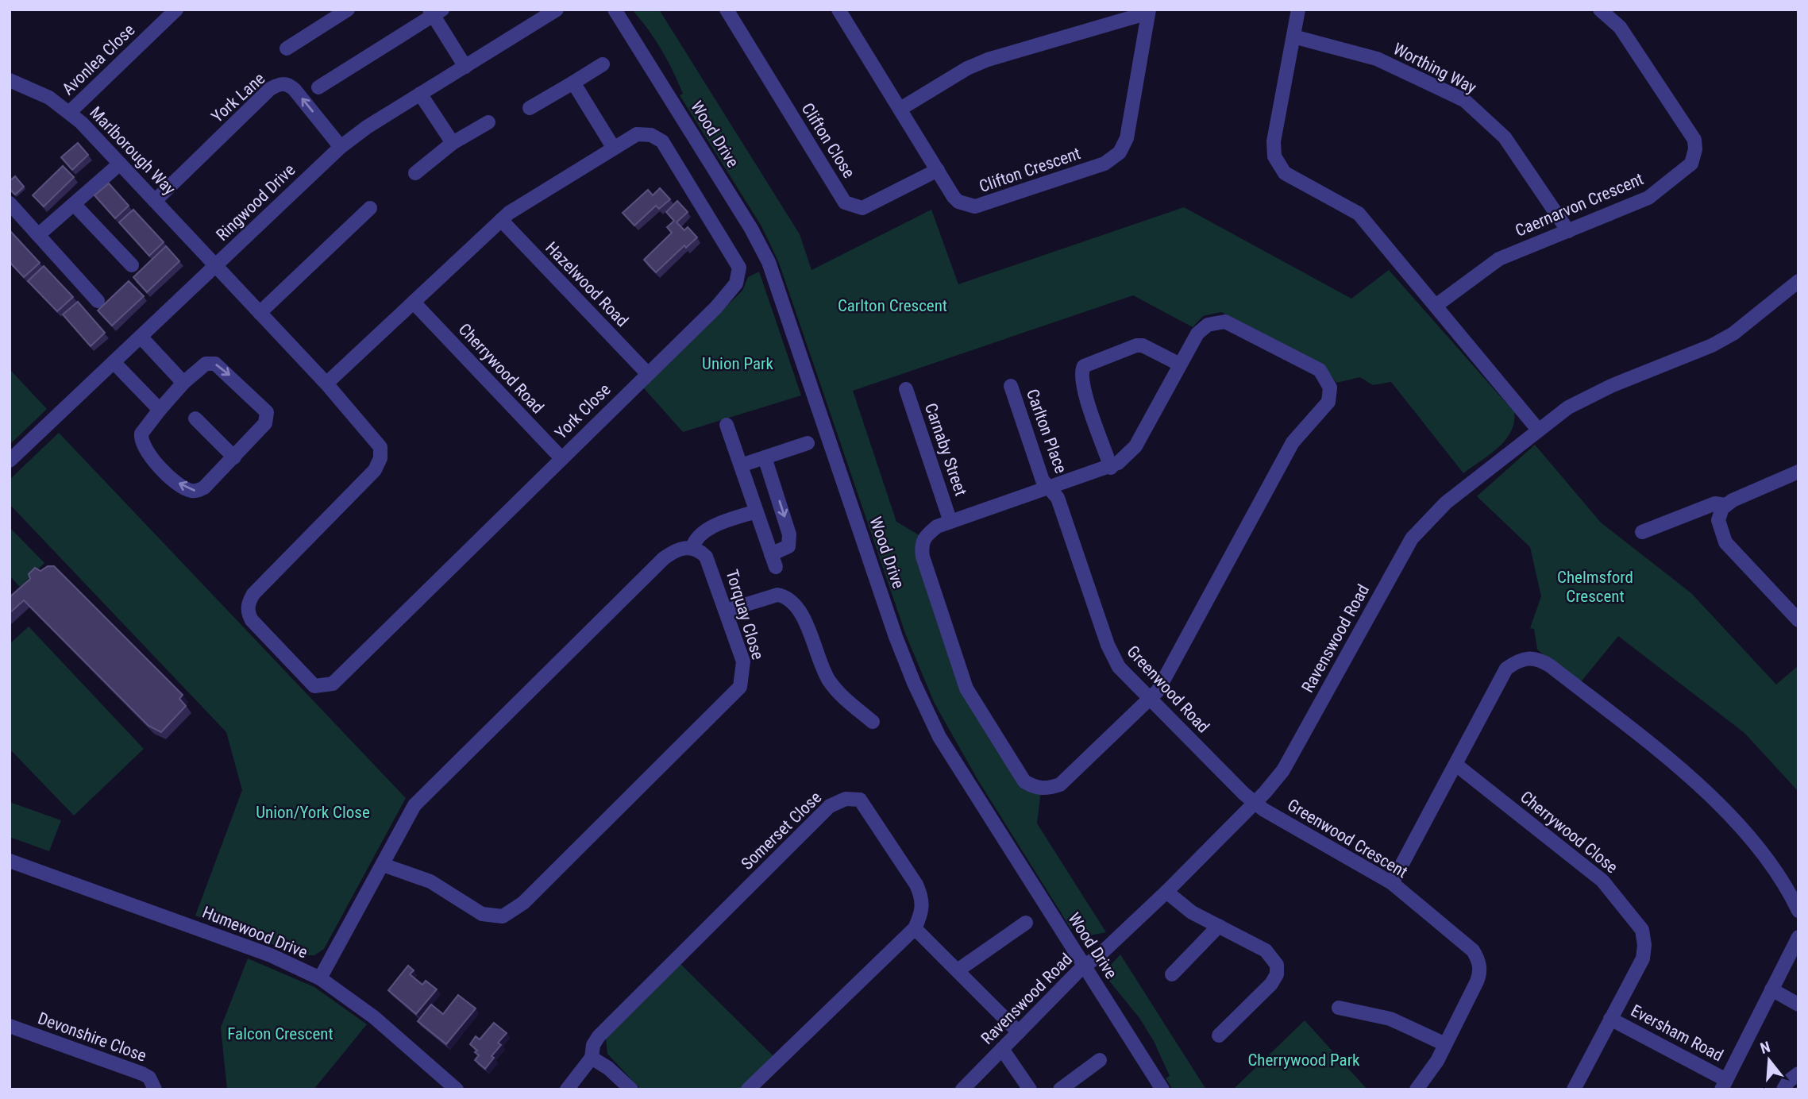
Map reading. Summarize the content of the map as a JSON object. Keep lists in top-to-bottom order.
{
  "streets": {
    "street": [
      "Avonlea Close",
      "Worthing Way",
      "York Lane",
      "Wood Drive",
      "Clifton Close",
      "Marlborough Way",
      "Clifton Crescent",
      "Ringwood Drive",
      "Caernarvon Crescent",
      "Hazelwood Road",
      "Cherrywood Road",
      "York Close",
      "Carlton Place",
      "Carnaby Street",
      "Torquay Close",
      "Ravenswood Road",
      "Greenwood Road",
      "Somerset Close",
      "Cherrywood Close",
      "Greenwood Crescent",
      "Humewood Drive",
      "Eversham Road",
      "Devonshire Close"
    ]
  },
  "crossings": [
    ["Avonlea Close", "Marlborough Way"],
    ["Worthing Way", "Caernarvon Crescent"],
    ["York Lane", "Marlborough Way"],
    ["York Lane", "Ringwood Drive"],
    ["Wood Drive", "Ravenswood Road"],
    ["Clifton Close", "Clifton Crescent"],
    ["Marlborough Way", "Ringwood Drive"],
    ["Marlborough Way", "York Close"],
    ["Ringwood Drive", "York Close"],
    ["Hazelwood Road", "York Close"],
    ["Cherrywood Road", "York Close"],
    ["Carlton Place", "Greenwood Road"],
    ["Ravenswood Road", "Greenwood Road"],
    ["Ravenswood Road", "Greenwood Crescent"],
    ["Greenwood Road", "Greenwood Crescent"],
    ["Cherrywood Close", "Eversham Road"]
  ],
  "parks": [
    "Carlton Crescent",
    "Union Park",
    "Chelmsford Crescent",
    "Union/York Close",
    "Falcon Crescent",
    "Cherrywood Park"
  ],
  "north": "top"
}
